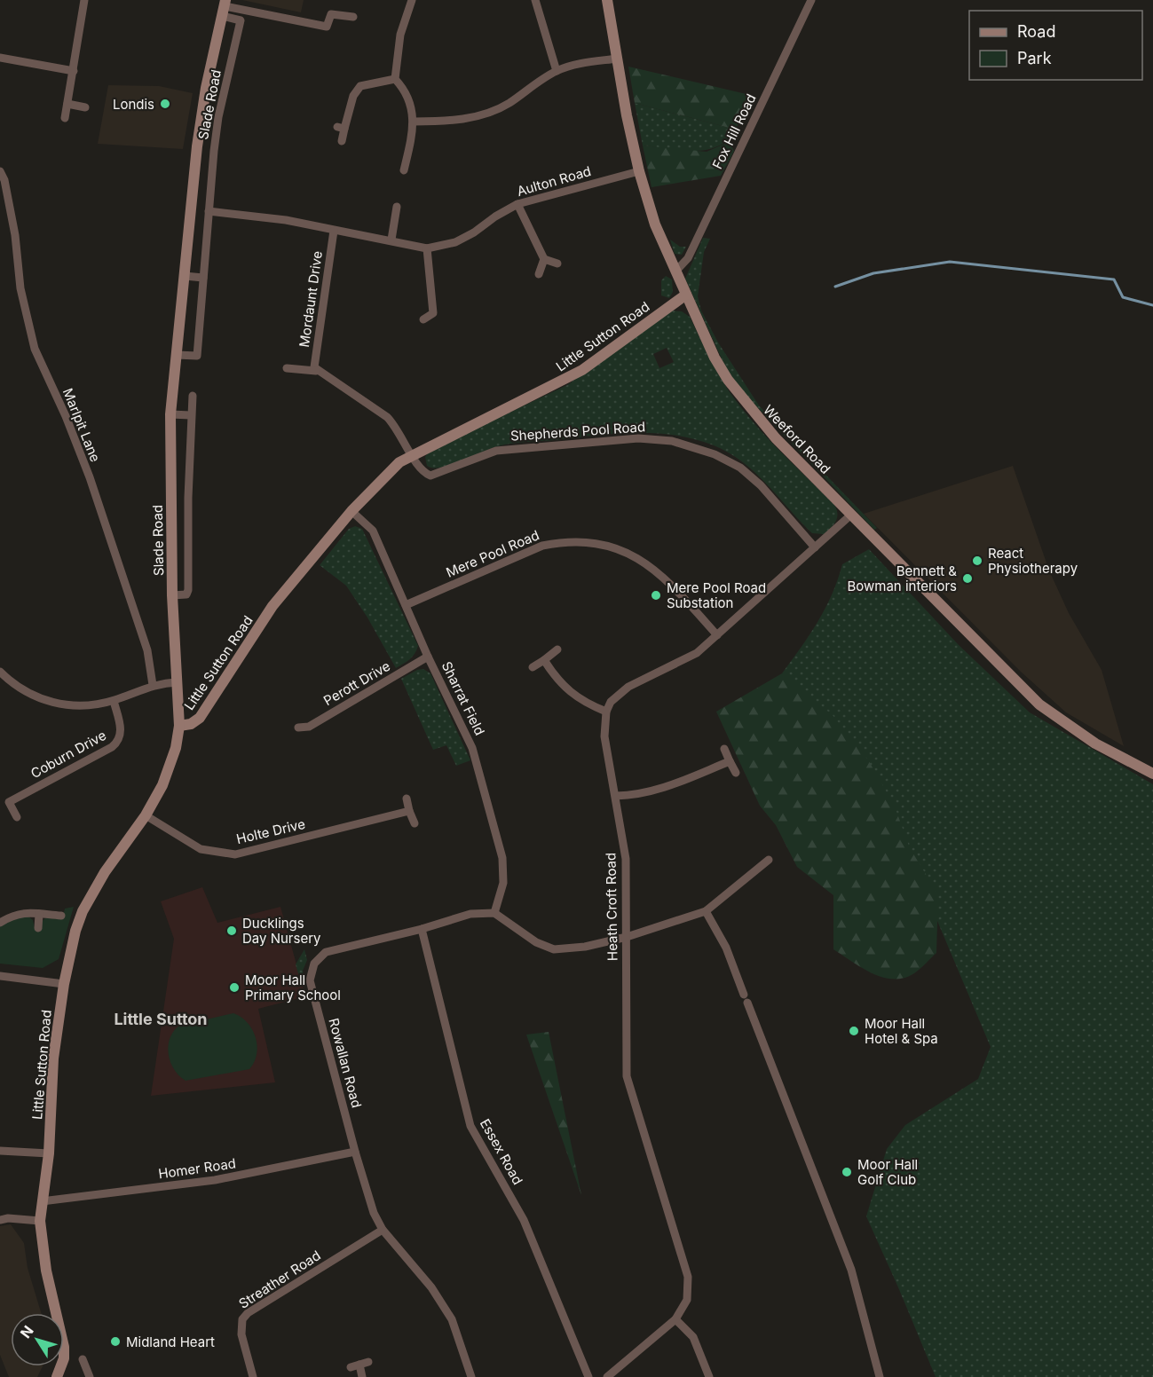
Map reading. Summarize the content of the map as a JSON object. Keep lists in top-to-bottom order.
{
  "streets": {
    "street": [
      "Slade Road",
      "Fox Hill Road",
      "Aulton Road",
      "Mordaunt Drive",
      "Little Sutton Road",
      "Marlpit Lane",
      "Shepherds Pool Road",
      "Weeford Road",
      "Mere Pool Road",
      "Perott Drive",
      "Sharrat Field",
      "Coburn Drive",
      "Holte Drive",
      "Heath Croft Road",
      "Rowallan Road",
      "Essex Road",
      "Homer Road",
      "Streather Road"
    ]
  },
  "crossings": [
    ["Slade Road", "Aulton Road"],
    ["Slade Road", "Little Sutton Road"],
    ["Fox Hill Road", "Weeford Road"],
    ["Aulton Road", "Mordaunt Drive"],
    ["Aulton Road", "Weeford Road"],
    ["Little Sutton Road", "Shepherds Pool Road"],
    ["Little Sutton Road", "Weeford Road"],
    ["Little Sutton Road", "Sharrat Field"],
    ["Little Sutton Road", "Holte Drive"],
    ["Little Sutton Road", "Homer Road"],
    ["Mere Pool Road", "Sharrat Field"],
    ["Perott Drive", "Sharrat Field"],
    ["Sharrat Field", "Rowallan Road"],
    ["Rowallan Road", "Essex Road"],
    ["Rowallan Road", "Homer Road"],
    ["Rowallan Road", "Streather Road"]
  ],
  "districts": ["Little Sutton"],
  "places": [
    "Londis",
    "React Physiotherapy",
    "Bennett & Bowman interiors",
    "Mere Pool Road Substation",
    "Ducklings Day Nursery",
    "Moor Hall Primary School",
    "Moor Hall Hotel & Spa",
    "Moor Hall Golf Club",
    "Midland Heart"
  ],
  "legend": ["Road", "Park"],
  "north": "top left"
}
